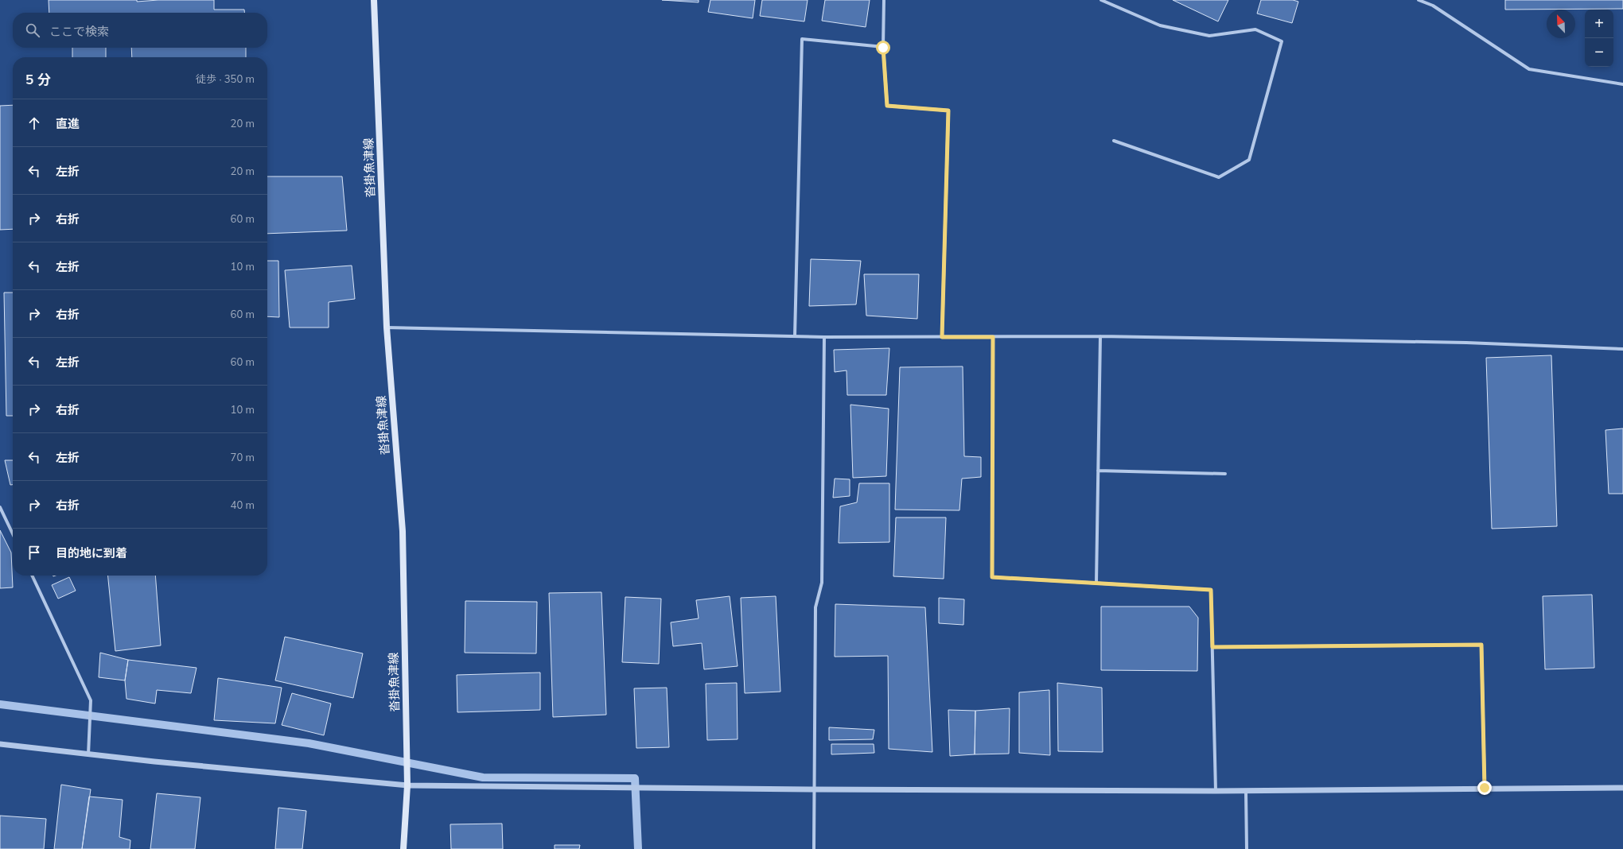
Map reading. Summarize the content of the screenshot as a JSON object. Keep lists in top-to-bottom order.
{
  "streets": {
    "main road": ["沓掛魚津線"]
  },
  "north": "top left",
  "page": {
    "map_buttons": ["+", "−"],
    "search": "ここで検索",
    "heading": ["5 分", "徒歩 · 350 m"],
    "list": [
      ["直進", "20 m"],
      ["左折", "20 m"],
      ["右折", "60 m"],
      ["左折", "10 m"],
      ["右折", "60 m"],
      ["左折", "60 m"],
      ["右折", "10 m"],
      ["左折", "70 m"],
      ["右折", "40 m"],
      "目的地に到着"
    ]
  }
}
